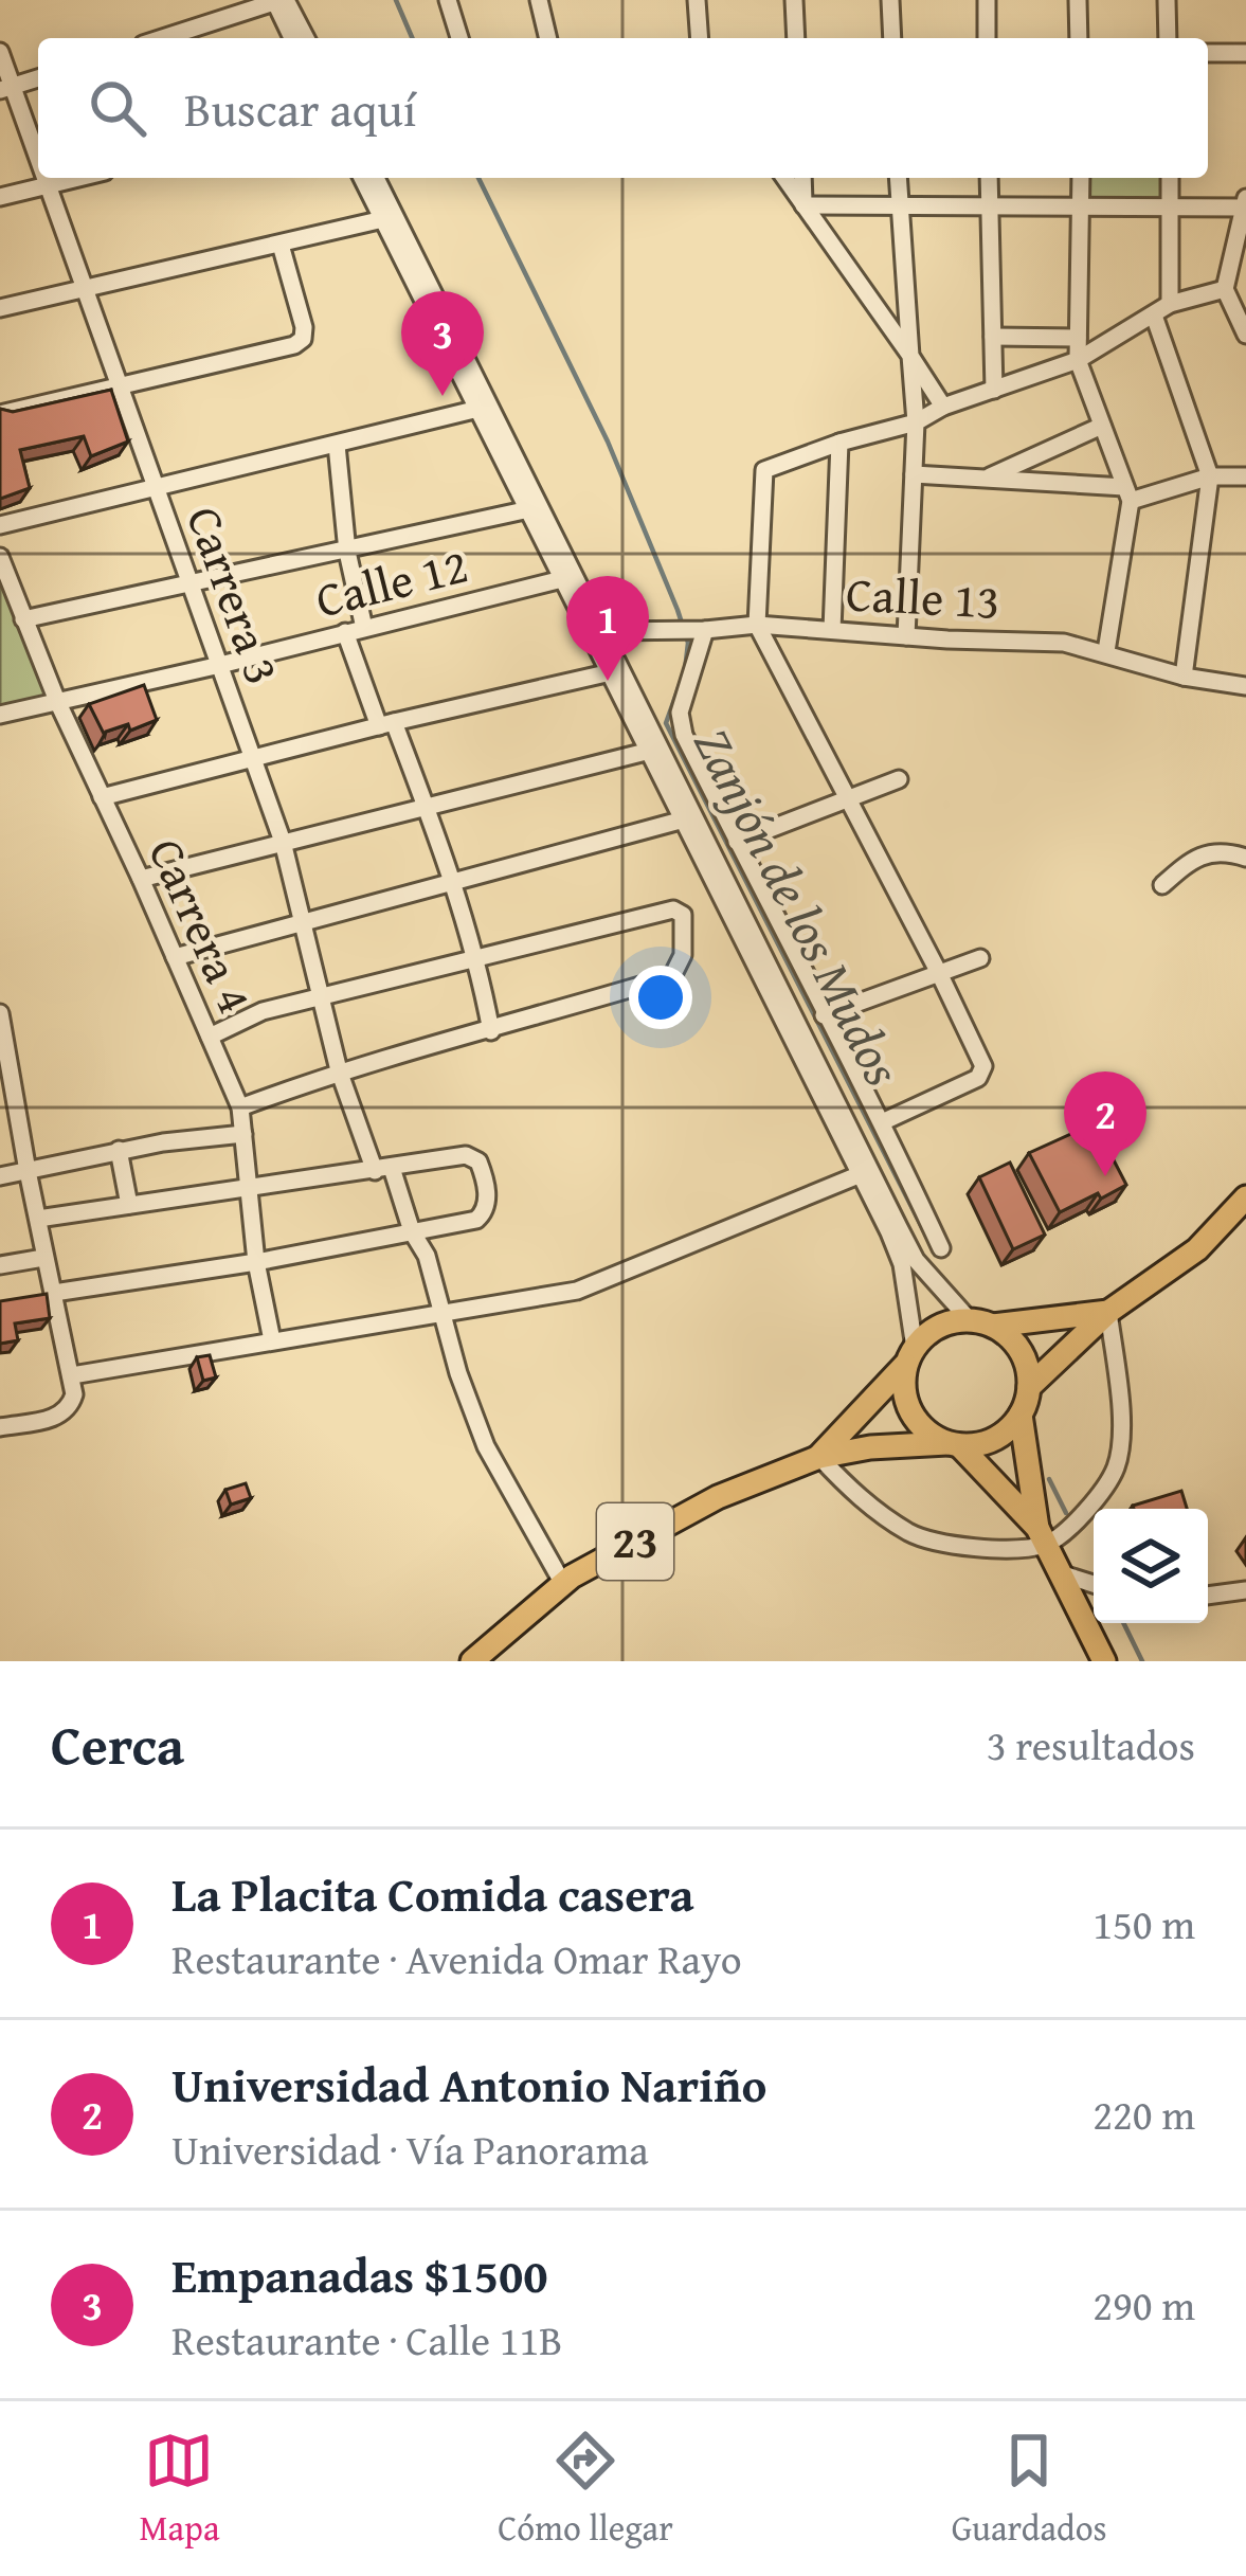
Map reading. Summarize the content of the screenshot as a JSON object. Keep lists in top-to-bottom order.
{
  "streets": {
    "main road": ["23"],
    "street": [
      "Calle 12",
      "Carrera 3",
      "Calle 13",
      "Carrera 4"
    ]
  },
  "crossings": [
    ["Calle 12", "Carrera 3"],
    ["Calle 12", "Carrera 4"],
    ["Carrera 3", "23"]
  ],
  "water": ["Zanjón de los Mudos"],
  "page": {
    "search": "Buscar aquí",
    "pins": ["3", "1", "2"],
    "heading": ["Cerca", "3 resultados"],
    "list": [
      {
        "mark": "1",
        "name": "La Placita Comida casera",
        "note": "Restaurante · Avenida Omar Rayo",
        "value": "150 m"
      },
      {
        "mark": "2",
        "name": "Universidad Antonio Nariño",
        "note": "Universidad · Vía Panorama",
        "value": "220 m"
      },
      {
        "mark": "3",
        "name": "Empanadas $1500",
        "note": "Restaurante · Calle 11B",
        "value": "290 m"
      }
    ],
    "nav": ["Mapa", "Cómo llegar", "Guardados"]
  }
}
